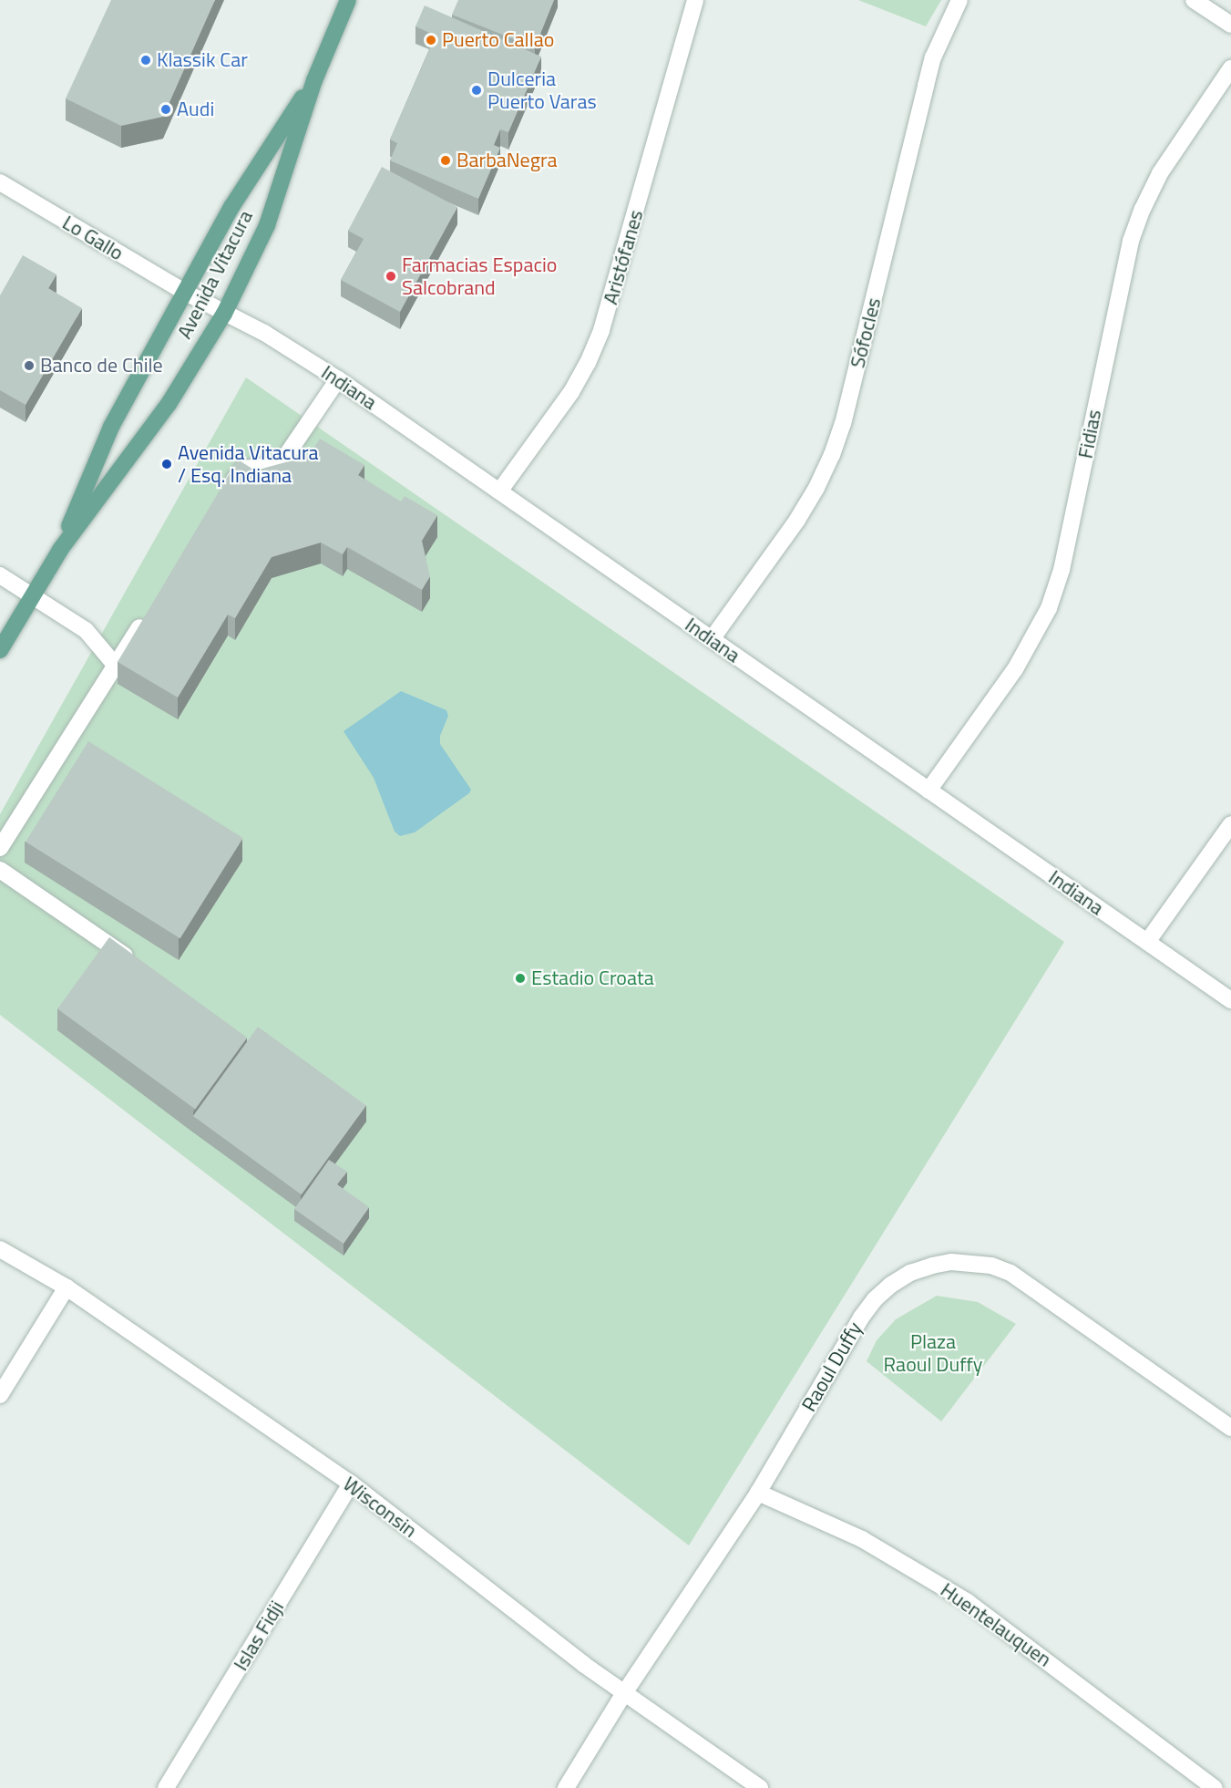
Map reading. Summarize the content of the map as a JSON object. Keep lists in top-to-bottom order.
{
  "streets": {
    "main road": ["Avenida Vitacura"],
    "street": [
      "Lo Gallo",
      "Aristófanes",
      "Sófocles",
      "Indiana",
      "Fidias",
      "Raoul Duffy",
      "Wisconsin",
      "Huentelauquen",
      "Islas Fidji"
    ]
  },
  "crossings": [
    ["Lo Gallo", "Avenida Vitacura"],
    ["Lo Gallo", "Indiana"],
    ["Aristófanes", "Indiana"],
    ["Avenida Vitacura", "Indiana"],
    ["Sófocles", "Indiana"],
    ["Indiana", "Fidias"],
    ["Raoul Duffy", "Wisconsin"],
    ["Raoul Duffy", "Huentelauquen"],
    ["Wisconsin", "Islas Fidji"]
  ],
  "parks": ["Plaza Raoul Duffy"],
  "places": [
    "Puerto Callao",
    "Klassik Car",
    "Dulceria Puerto Varas",
    "Audi",
    "BarbaNegra",
    "Farmacias Espacio Salcobrand",
    "Banco de Chile",
    "Avenida Vitacura / Esq. Indiana",
    "Estadio Croata"
  ]
}
